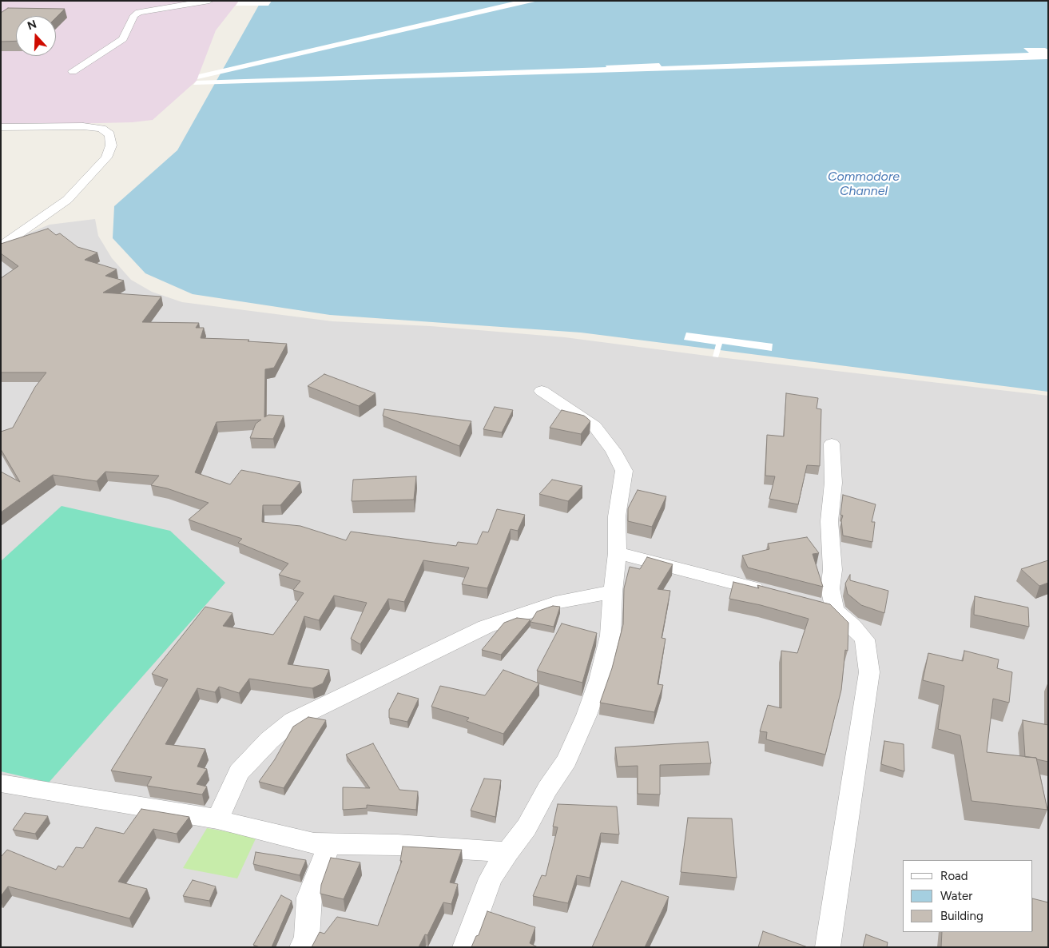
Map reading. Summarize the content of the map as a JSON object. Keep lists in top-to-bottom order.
{
  "water": ["Commodore Channel"],
  "legend": ["Road", "Water", "Building"],
  "north": "top"
}
